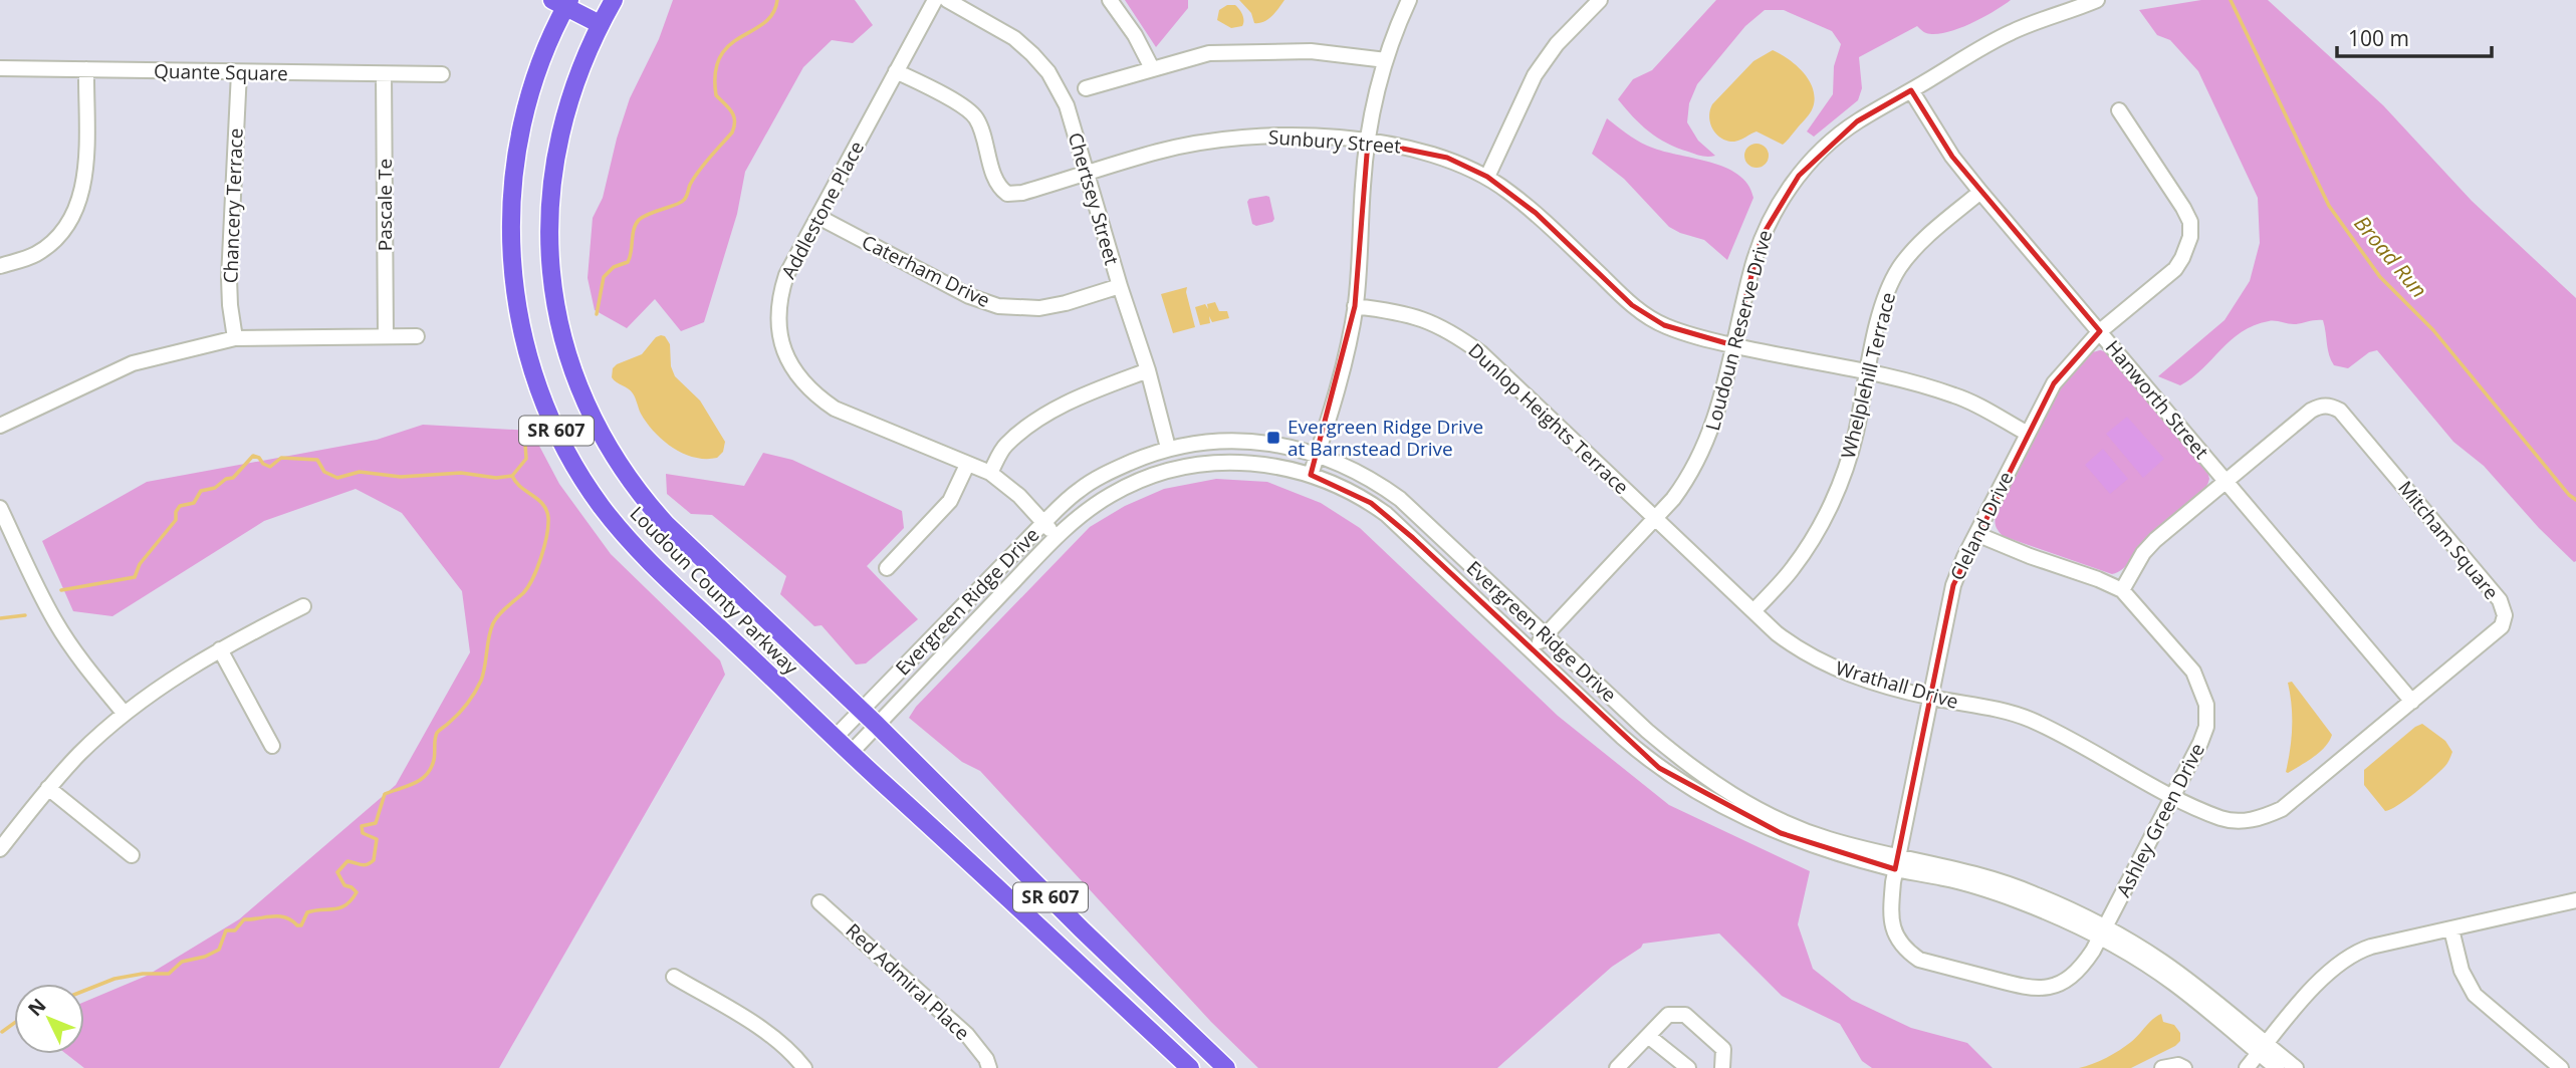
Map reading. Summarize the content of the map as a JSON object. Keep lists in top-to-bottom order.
{
  "streets": {
    "main road": ["SR 607", "Loudoun County Parkway"],
    "street": [
      "Quante Square",
      "Sunbury Street",
      "Chertsey Street",
      "Pascale Te",
      "Chancery Terrace",
      "Addlestone Place",
      "Caterham Drive",
      "Loudoun Reserve Drive",
      "Whelplehill Terrace",
      "Hanworth Street",
      "Dunlop Heights Terrace",
      "Cleland Drive",
      "Mitcham Square",
      "Evergreen Ridge Drive",
      "Wrathall Drive",
      "Ashley Green Drive",
      "Red Admiral Place"
    ]
  },
  "crossings": [
    ["Quante Square", "Pascale Te"],
    ["Quante Square", "Chancery Terrace"],
    ["Sunbury Street", "Chertsey Street"],
    ["Sunbury Street", "Addlestone Place"],
    ["Sunbury Street", "Loudoun Reserve Drive"],
    ["Sunbury Street", "Whelplehill Terrace"],
    ["Sunbury Street", "Cleland Drive"],
    ["Chertsey Street", "Caterham Drive"],
    ["Chertsey Street", "Evergreen Ridge Drive"],
    ["Addlestone Place", "Caterham Drive"],
    ["Addlestone Place", "Evergreen Ridge Drive"],
    ["Loudoun Reserve Drive", "Hanworth Street"],
    ["Loudoun Reserve Drive", "Dunlop Heights Terrace"],
    ["Loudoun Reserve Drive", "Evergreen Ridge Drive"],
    ["Loudoun Reserve Drive", "Wrathall Drive"],
    ["Whelplehill Terrace", "Hanworth Street"],
    ["Whelplehill Terrace", "Wrathall Drive"],
    ["Hanworth Street", "Cleland Drive"],
    ["Hanworth Street", "Mitcham Square"],
    ["Dunlop Heights Terrace", "Wrathall Drive"],
    ["Cleland Drive", "Evergreen Ridge Drive"],
    ["Cleland Drive", "Wrathall Drive"],
    ["Cleland Drive", "Ashley Green Drive"],
    ["Mitcham Square", "Wrathall Drive"],
    ["Mitcham Square", "Ashley Green Drive"],
    ["Loudoun County Parkway", "Evergreen Ridge Drive"],
    ["Evergreen Ridge Drive", "Ashley Green Drive"],
    ["Wrathall Drive", "Ashley Green Drive"]
  ],
  "water": ["Broad Run"],
  "places": {
    "transit": ["Evergreen Ridge Drive at Barnstead Drive"]
  },
  "scale_bar": "100 m",
  "north": "top left"
}
